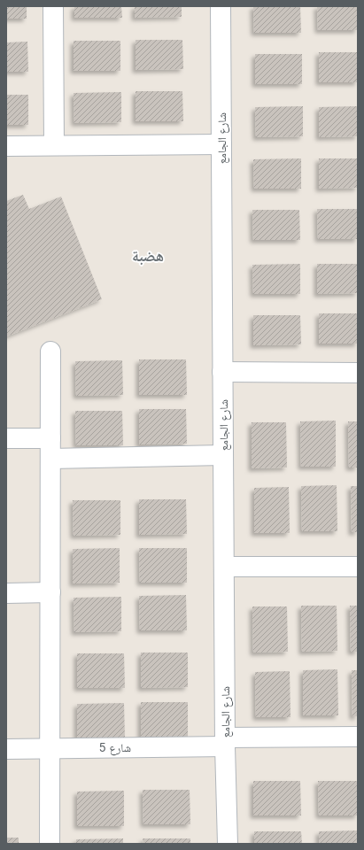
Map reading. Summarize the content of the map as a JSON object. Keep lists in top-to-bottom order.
{
  "streets": {
    "street": ["شارع الجامع", "شارع 5"]
  },
  "crossings": [
    ["شارع الجامع", "شارع 5"]
  ],
  "districts": ["هضبة"]
}
